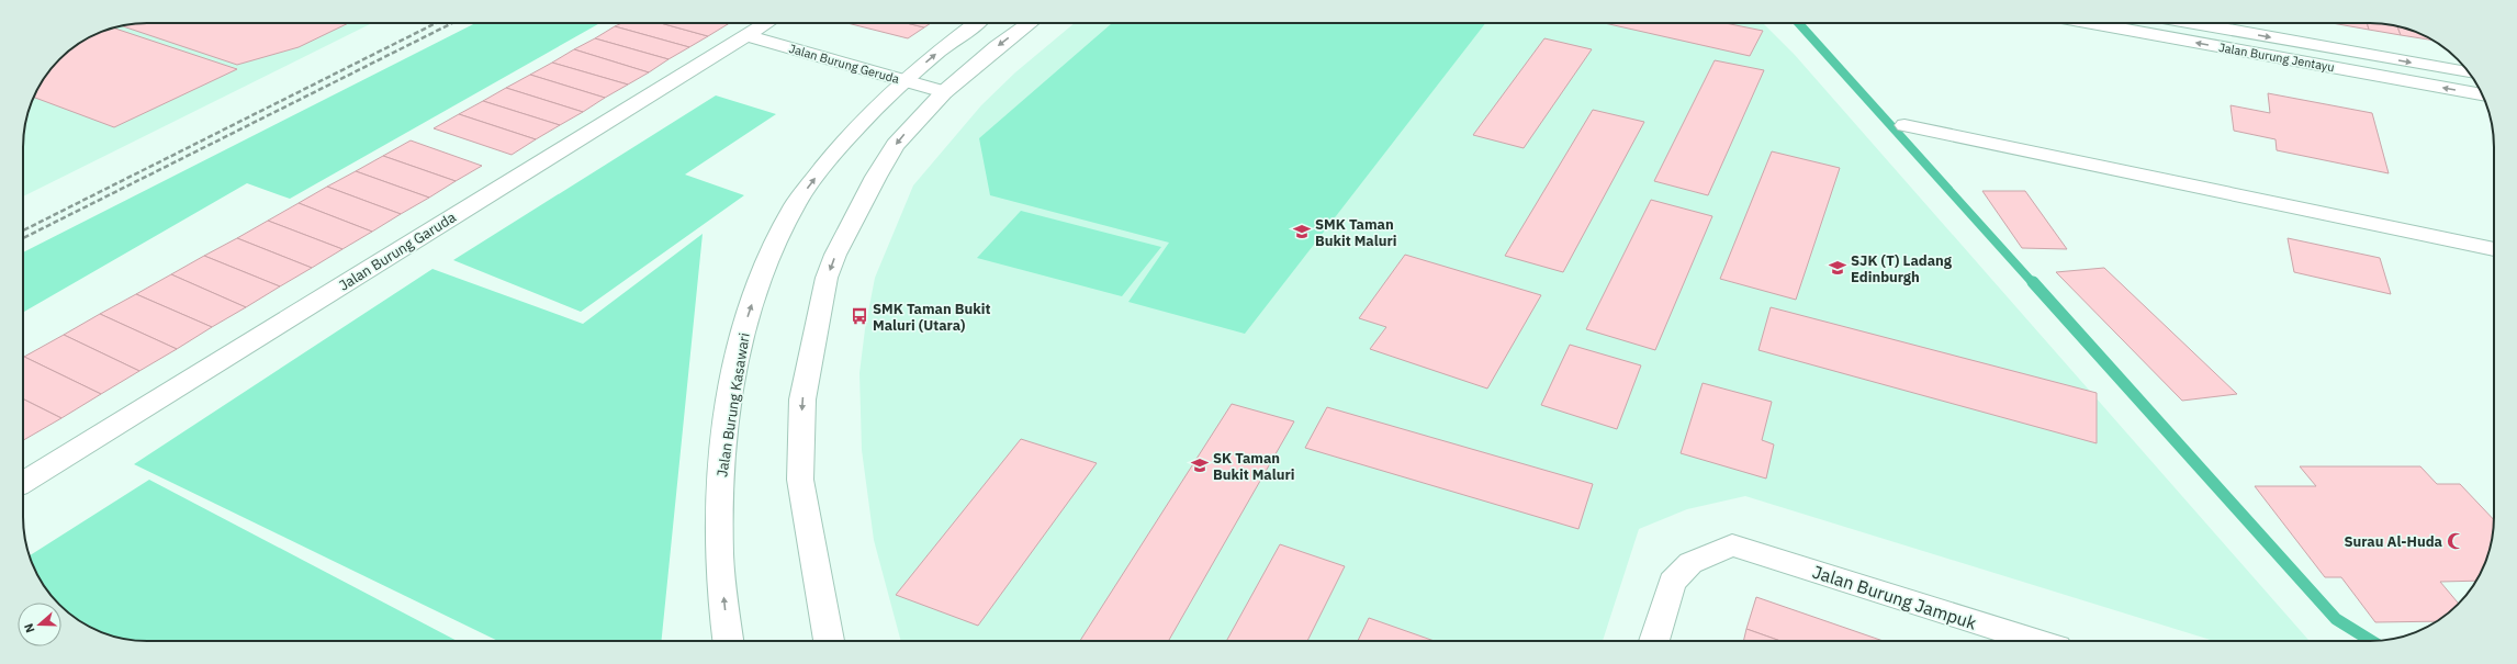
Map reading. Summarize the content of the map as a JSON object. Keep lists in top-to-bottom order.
{
  "streets": {
    "street": [
      "Jalan Burung Jentayu",
      "Jalan Burung Geruda",
      "Jalan Burung Garuda",
      "Jalan Burung Kasawari",
      "Jalan Burung Jampuk"
    ]
  },
  "crossings": [
    ["Jalan Burung Geruda", "Jalan Burung Garuda"],
    ["Jalan Burung Geruda", "Jalan Burung Kasawari"]
  ],
  "places": {
    "school or university": ["SMK Taman Bukit Maluri", "SJK (T) Ladang Edinburgh", "SK Taman Bukit Maluri"],
    "bus stop": ["SMK Taman Bukit Maluri (Utara)"],
    "mosque": ["Surau Al-Huda"]
  },
  "north": "left"
}
